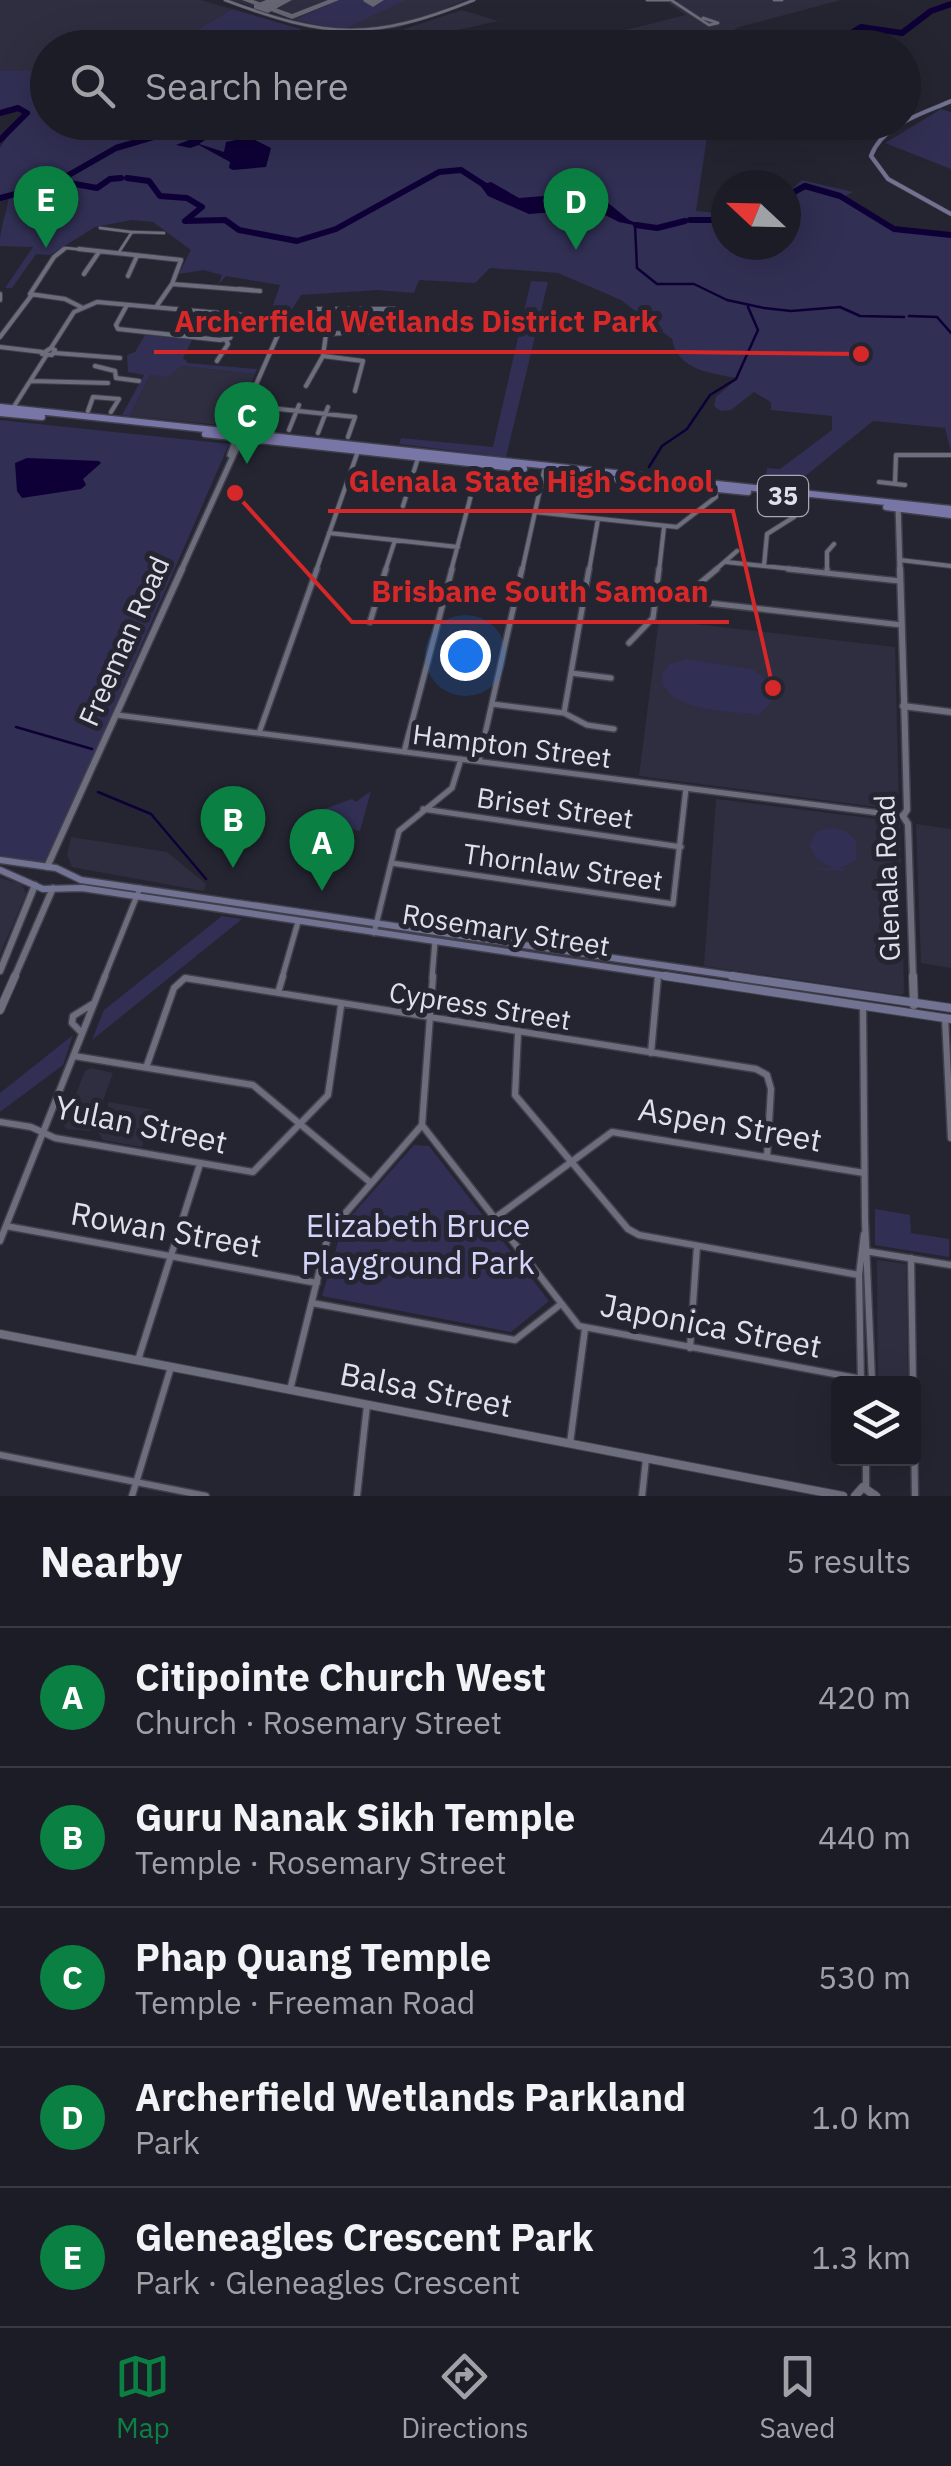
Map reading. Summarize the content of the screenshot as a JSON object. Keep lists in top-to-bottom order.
{
  "streets": {
    "main road": ["35", "Rosemary Street"],
    "street": [
      "Freeman Road",
      "Hampton Street",
      "Briset Street",
      "Thornlaw Street",
      "Glenala Road",
      "Cypress Street",
      "Yulan Street",
      "Aspen Street",
      "Rowan Street",
      "Japonica Street",
      "Balsa Street"
    ]
  },
  "crossings": [
    ["35", "Freeman Road"],
    ["35", "Glenala Road"],
    ["Freeman Road", "Hampton Street"],
    ["Freeman Road", "Rosemary Street"],
    ["Hampton Street", "Thornlaw Street"],
    ["Hampton Street", "Glenala Road"],
    ["Briset Street", "Thornlaw Street"],
    ["Glenala Road", "Rosemary Street"],
    ["Cypress Street", "Yulan Street"],
    ["Cypress Street", "Aspen Street"],
    ["Aspen Street", "Japonica Street"]
  ],
  "parks": ["Elizabeth Bruce Playground Park"],
  "places": ["Archerfield Wetlands District Park", "Brisbane South Samoan", "Glenala State High School"],
  "north": "left",
  "page": {
    "search": "Search here",
    "pins": [
      "E",
      "D",
      "C",
      "B",
      "A"
    ],
    "heading": ["Nearby", "5 results"],
    "list": [
      {
        "mark": "A",
        "name": "Citipointe Church West",
        "note": "Church · Rosemary Street",
        "value": "420 m"
      },
      {
        "mark": "B",
        "name": "Guru Nanak Sikh Temple",
        "note": "Temple · Rosemary Street",
        "value": "440 m"
      },
      {
        "mark": "C",
        "name": "Phap Quang Temple",
        "note": "Temple · Freeman Road",
        "value": "530 m"
      },
      {
        "mark": "D",
        "name": "Archerfield Wetlands Parkland",
        "note": "Park",
        "value": "1.0 km"
      },
      {
        "mark": "E",
        "name": "Gleneagles Crescent Park",
        "note": "Park · Gleneagles Crescent",
        "value": "1.3 km"
      }
    ],
    "nav": ["Map", "Directions", "Saved"]
  }
}
